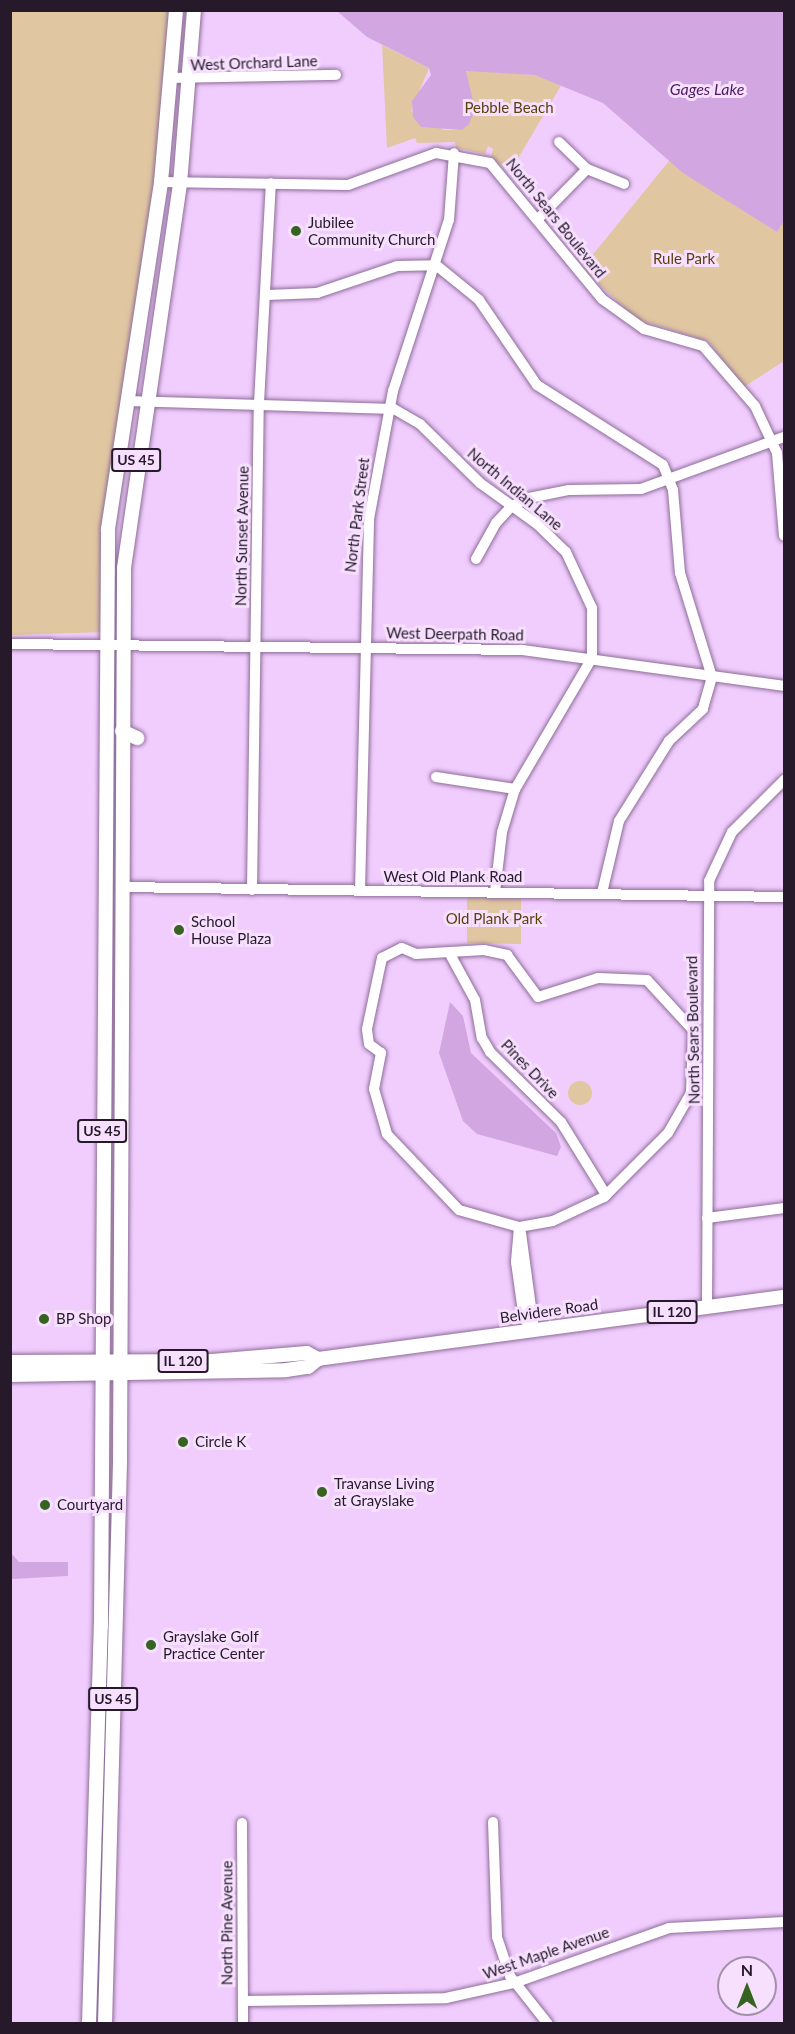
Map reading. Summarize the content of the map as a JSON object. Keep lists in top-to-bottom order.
{
  "streets": {
    "main road": ["US 45", "Belvidere Road", "IL 120"],
    "street": [
      "West Orchard Lane",
      "North Sears Boulevard",
      "North Indian Lane",
      "North Park Street",
      "North Sunset Avenue",
      "West Deerpath Road",
      "West Old Plank Road",
      "Pines Drive",
      "North Pine Avenue",
      "West Maple Avenue"
    ]
  },
  "crossings": [
    ["West Orchard Lane", "US 45"],
    ["North Sears Boulevard", "US 45"],
    ["North Sears Boulevard", "North Park Street"],
    ["North Sears Boulevard", "North Sunset Avenue"],
    ["North Sears Boulevard", "West Old Plank Road"],
    ["North Sears Boulevard", "Belvidere Road"],
    ["US 45", "North Indian Lane"],
    ["US 45", "West Deerpath Road"],
    ["US 45", "West Old Plank Road"],
    ["US 45", "Belvidere Road"],
    ["US 45", "IL 120"],
    ["North Indian Lane", "North Park Street"],
    ["North Indian Lane", "North Sunset Avenue"],
    ["North Indian Lane", "West Deerpath Road"],
    ["North Park Street", "West Deerpath Road"],
    ["North Park Street", "West Old Plank Road"],
    ["North Sunset Avenue", "West Deerpath Road"],
    ["North Sunset Avenue", "West Old Plank Road"],
    ["Belvidere Road", "IL 120"],
    ["North Pine Avenue", "West Maple Avenue"]
  ],
  "water": ["Gages Lake"],
  "parks": ["Pebble Beach", "Rule Park", "Old Plank Park"],
  "places": [
    "Jubilee Community Church",
    "School House Plaza",
    "BP Shop",
    "Circle K",
    "Travanse Living at Grayslake",
    "Courtyard",
    "Grayslake Golf Practice Center"
  ],
  "north": "top"
}
